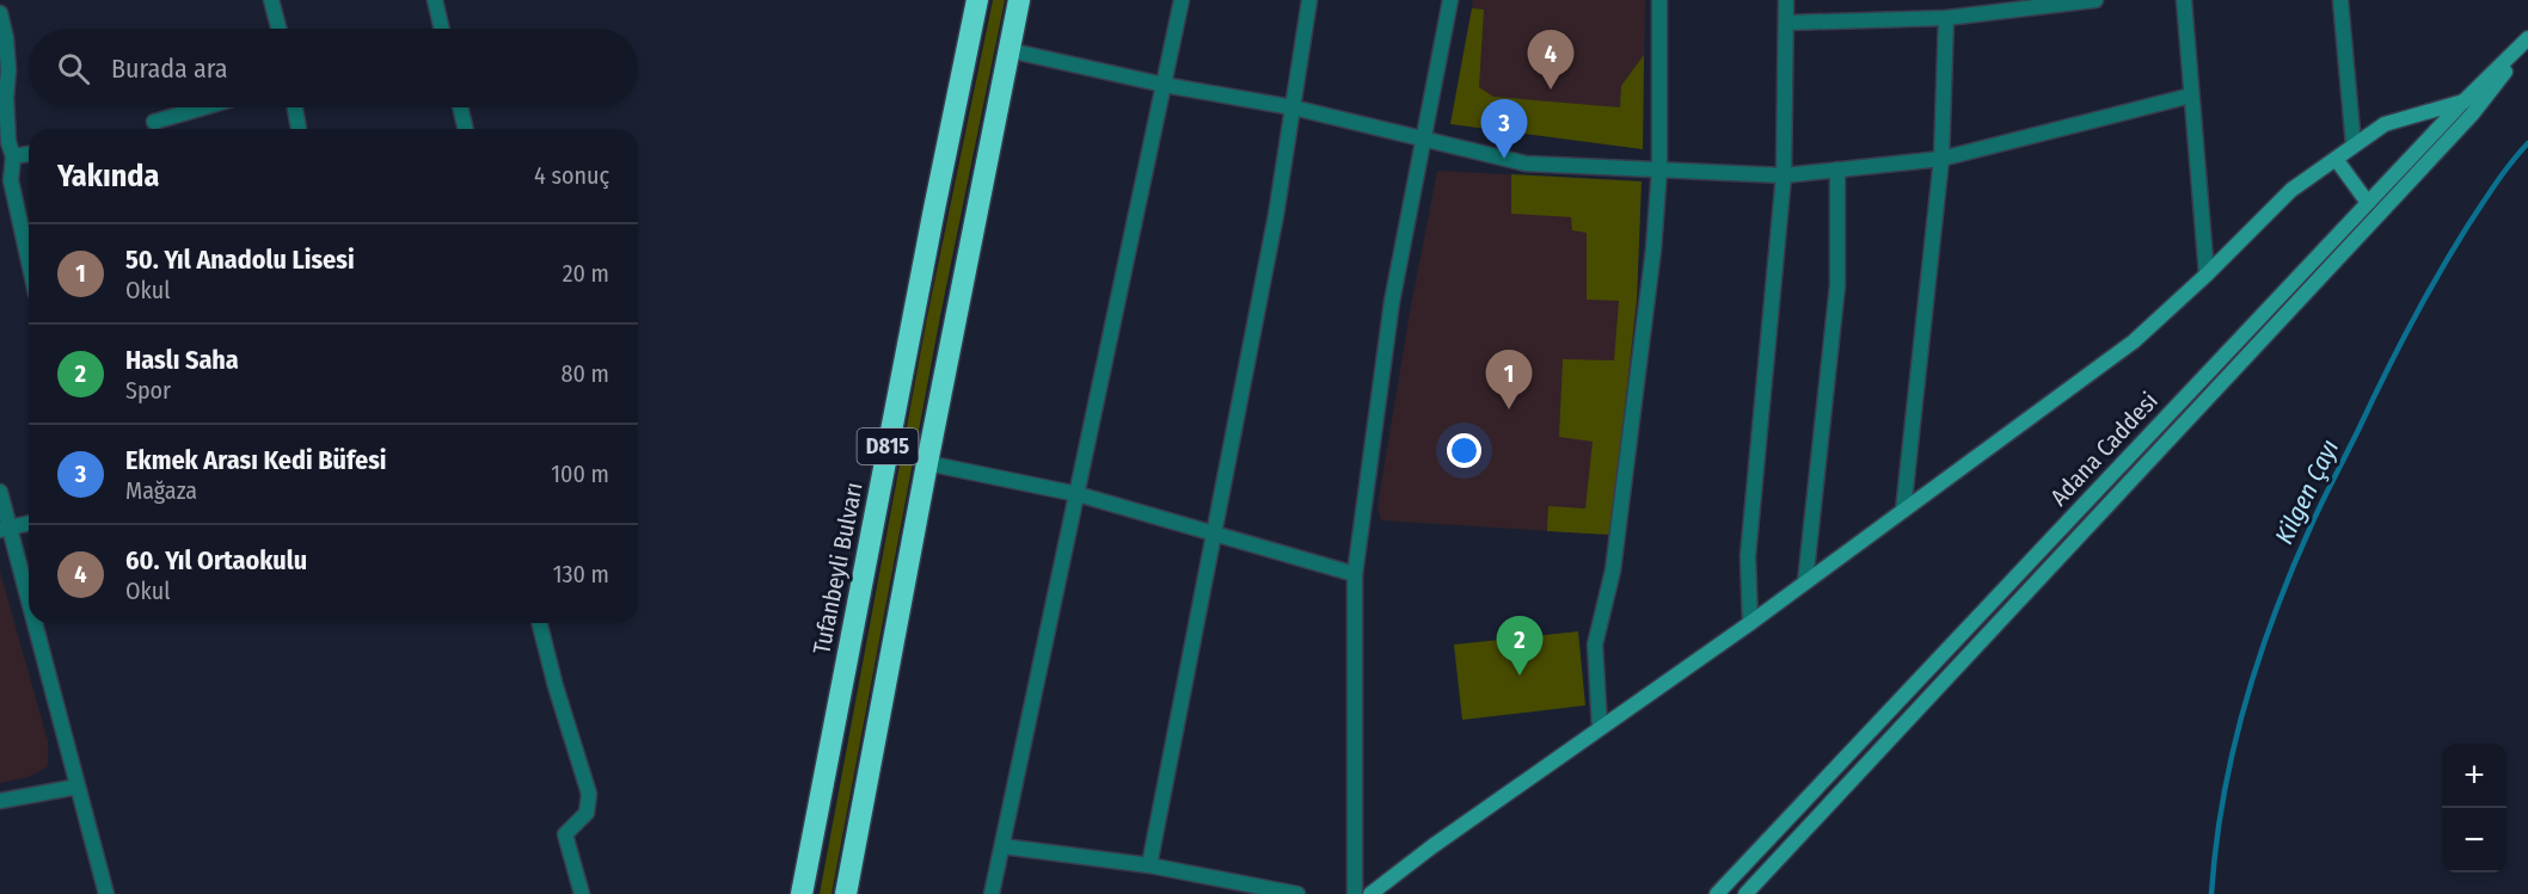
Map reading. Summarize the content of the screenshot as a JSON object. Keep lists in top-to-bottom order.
{
  "streets": {
    "highway": ["D815", "Tufanbeyli Bulvarı"],
    "main road": ["Adana Caddesi"]
  },
  "water": ["Kilgen Çayı"],
  "page": {
    "search": "Burada ara",
    "pins": [
      "4",
      "3",
      "1",
      "2"
    ],
    "heading": ["Yakında", "4 sonuç"],
    "list": [
      {
        "mark": "1",
        "name": "50. Yıl Anadolu Lisesi",
        "note": "Okul",
        "value": "20 m"
      },
      {
        "mark": "2",
        "name": "Haslı Saha",
        "note": "Spor",
        "value": "80 m"
      },
      {
        "mark": "3",
        "name": "Ekmek Arası Kedi Büfesi",
        "note": "Mağaza",
        "value": "100 m"
      },
      {
        "mark": "4",
        "name": "60. Yıl Ortaokulu",
        "note": "Okul",
        "value": "130 m"
      }
    ],
    "map_buttons": ["+", "−"]
  }
}
